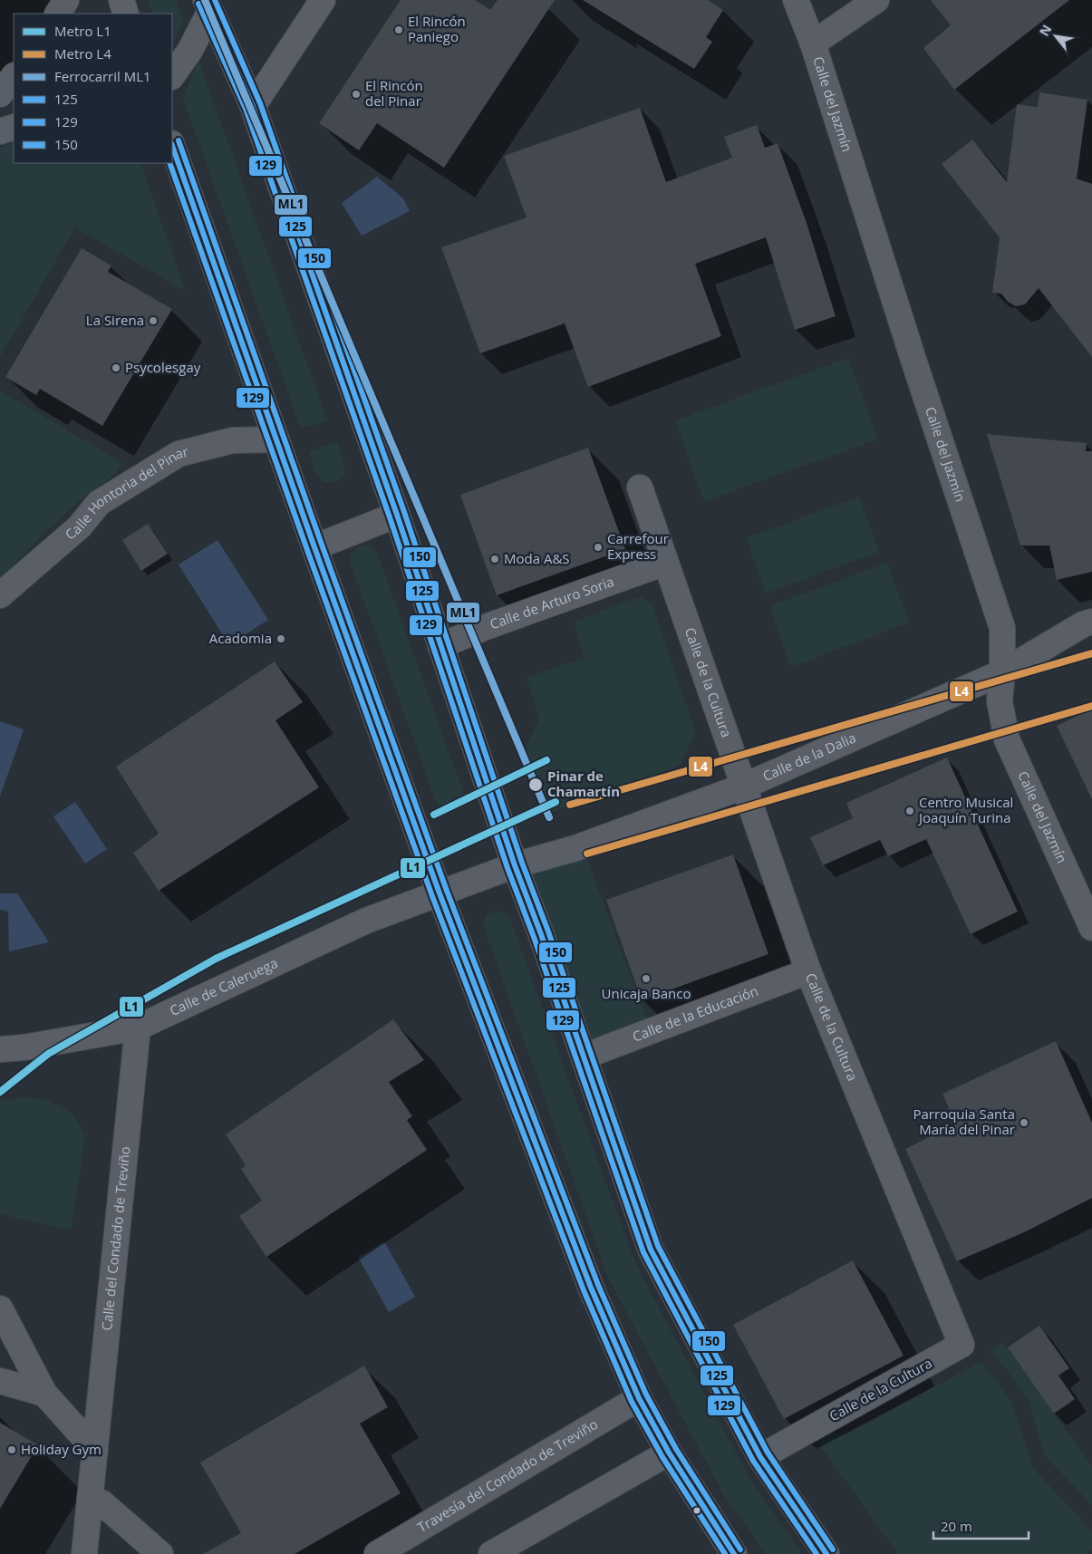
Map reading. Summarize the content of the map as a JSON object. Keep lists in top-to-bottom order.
{
  "streets": {
    "street": [
      "Calle del Jazmín",
      "Calle Hontoria del Pinar",
      "Calle de Arturo Soria",
      "Calle de la Cultura",
      "Calle de la Dalia",
      "Calle de Caleruega",
      "Calle de la Educación",
      "Calle del Condado de Treviño",
      "Travesía del Condado de Treviño"
    ]
  },
  "crossings": [
    ["Calle del Jazmín", "Calle de la Dalia"],
    ["Calle de Arturo Soria", "Calle de la Cultura"],
    ["Calle de la Cultura", "Calle de la Dalia"],
    ["Calle de la Cultura", "Calle de la Educación"],
    ["Calle de Caleruega", "Calle del Condado de Treviño"]
  ],
  "places": [
    "El Rincón Paniego",
    "El Rincón del Pinar",
    "La Sirena",
    "Psycolesgay",
    "Carrefour Express",
    "Moda A&S",
    "Acadomia",
    "Pinar de Chamartín",
    "Centro Musical Joaquín Turina",
    "Unicaja Banco",
    "Parroquia Santa María del Pinar",
    "Holiday Gym"
  ],
  "lines": [
    "rail line ML1",
    "transit line 125",
    "transit line 150",
    "transit line 129",
    "metro line L4",
    "metro line L1"
  ],
  "legend": [
    "Metro L1",
    "Metro L4",
    "Ferrocarril ML1",
    "125",
    "129",
    "150"
  ],
  "scale_bar": "20 m",
  "north": "top left"
}
